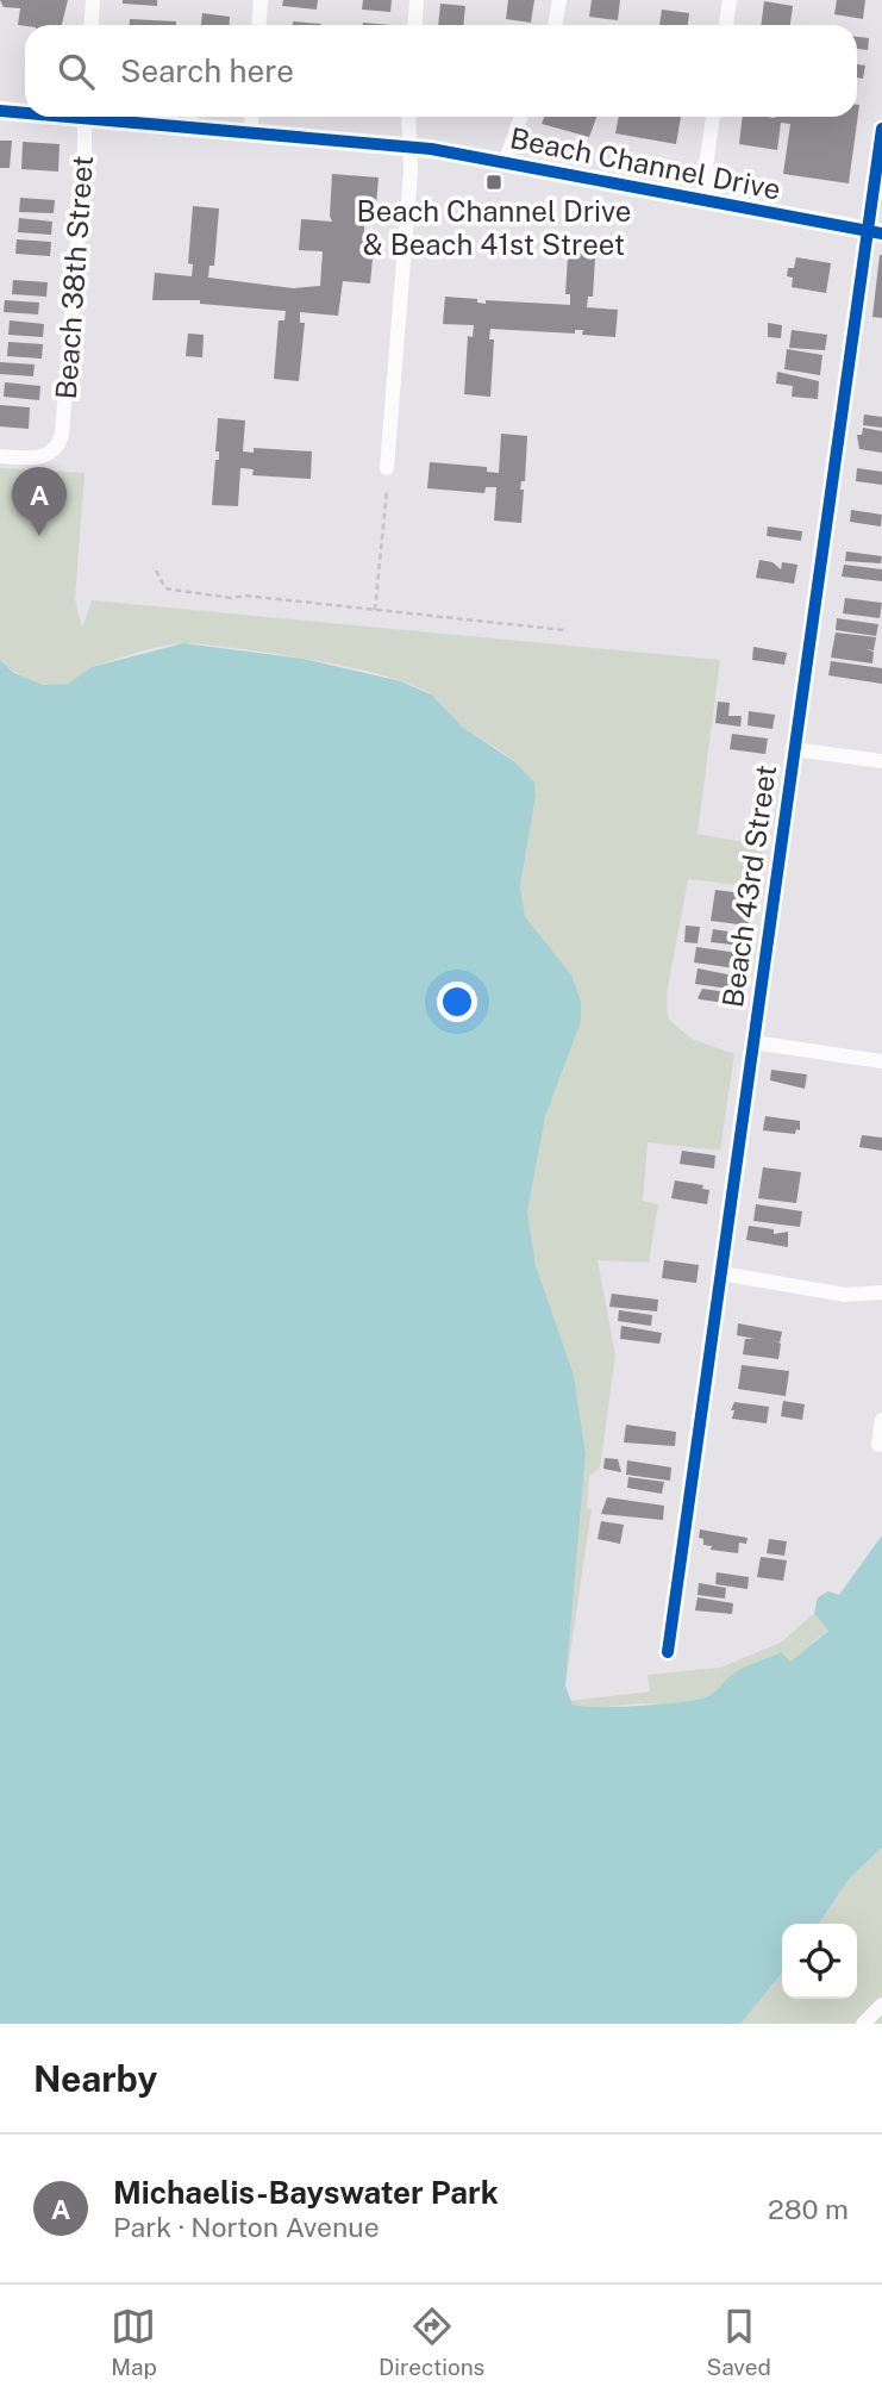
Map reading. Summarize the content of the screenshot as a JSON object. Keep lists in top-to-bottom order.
{
  "streets": {
    "main road": ["Beach Channel Drive"],
    "street": ["Beach 38th Street", "Beach 43rd Street"]
  },
  "crossings": [
    ["Beach Channel Drive", "Beach 43rd Street"]
  ],
  "places": {
    "transit": ["Beach Channel Drive & Beach 41st Street"]
  },
  "page": {
    "search": "Search here",
    "pins": "A",
    "heading": "Nearby",
    "list": [
      {
        "mark": "A",
        "name": "Michaelis-Bayswater Park",
        "note": "Park · Norton Avenue",
        "value": "280 m"
      }
    ],
    "nav": ["Map", "Directions", "Saved"]
  }
}
